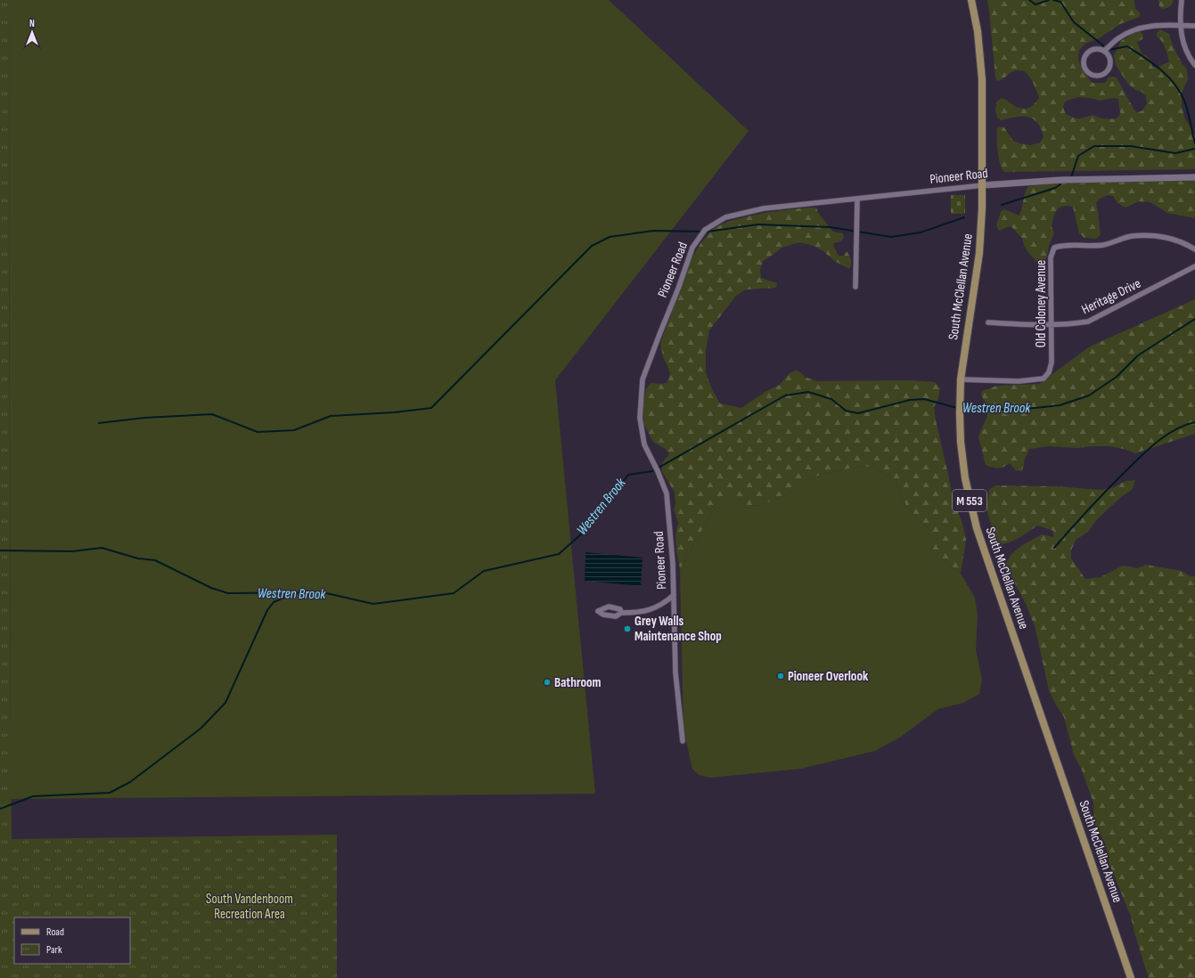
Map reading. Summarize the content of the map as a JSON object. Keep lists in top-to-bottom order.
{
  "streets": {
    "main road": ["South McClellan Avenue", "M 553"],
    "street": ["Pioneer Road", "Heritage Drive", "Old Coloney Avenue"]
  },
  "crossings": [
    ["Pioneer Road", "South McClellan Avenue"],
    ["South McClellan Avenue", "Old Coloney Avenue"],
    ["Heritage Drive", "Old Coloney Avenue"]
  ],
  "water": ["Westren Brook"],
  "parks": ["South Vandenboom Recreation Area"],
  "places": ["Grey Walls Maintenance Shop", "Pioneer Overlook", "Bathroom"],
  "legend": ["Road", "Park"],
  "north": "top"
}
